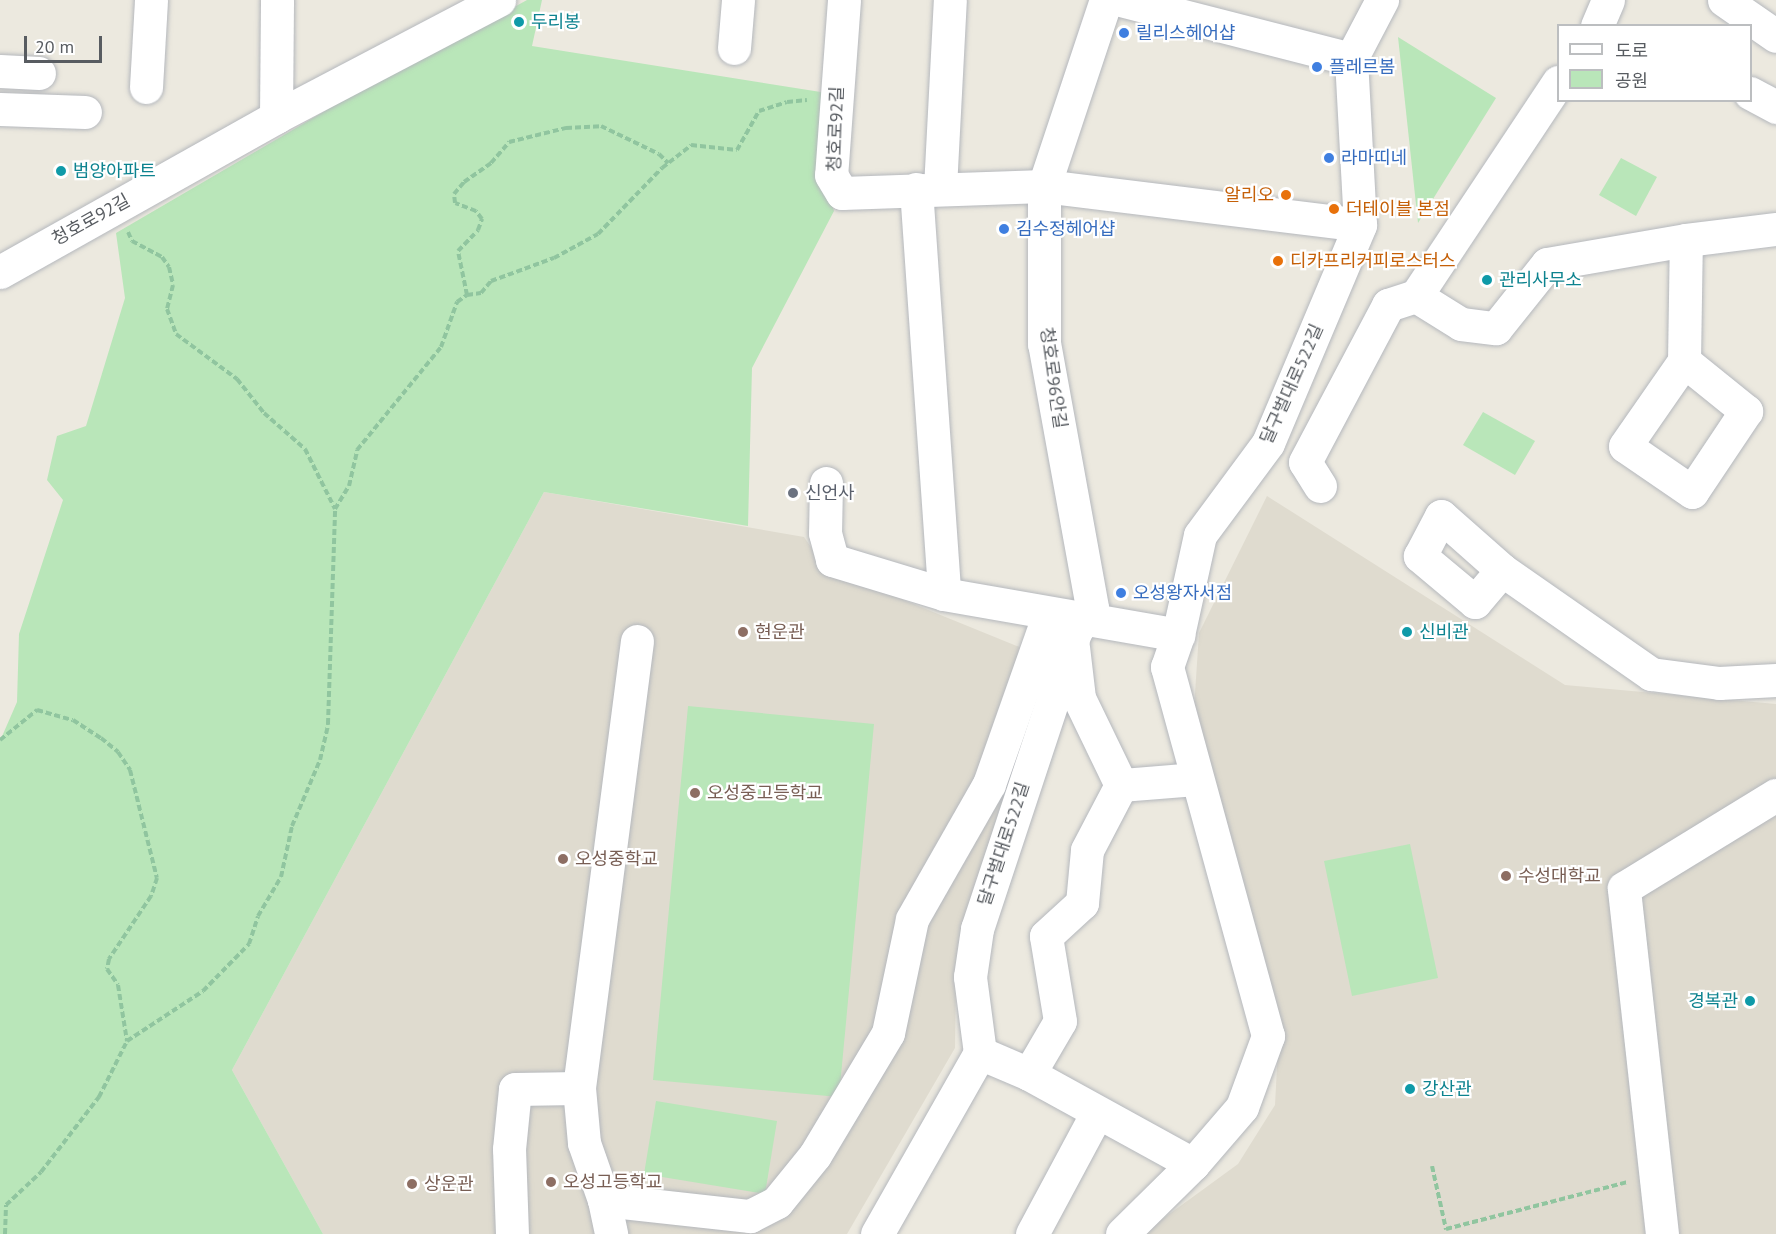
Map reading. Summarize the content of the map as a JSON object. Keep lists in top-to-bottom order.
{
  "streets": {
    "street": ["청호로92길", "청호로96안길", "달구벌대로522길"]
  },
  "crossings": [
    ["청호로92길", "청호로96안길"],
    ["청호로96안길", "달구벌대로522길"]
  ],
  "places": [
    "두리봉",
    "릴리스헤어샵",
    "플레르봄",
    "라마띠네",
    "범양아파트",
    "알리오",
    "더테이블 본점",
    "김수정헤어샵",
    "디카프리커피로스터스",
    "관리사무소",
    "신언사",
    "오성왕자서점",
    "현운관",
    "신비관",
    "오성중고등학교",
    "오성중학교",
    "수성대학교",
    "경복관",
    "강산관",
    "오성고등학교",
    "상운관"
  ],
  "legend": ["도로", "공원"],
  "scale_bar": "20 m"
}
